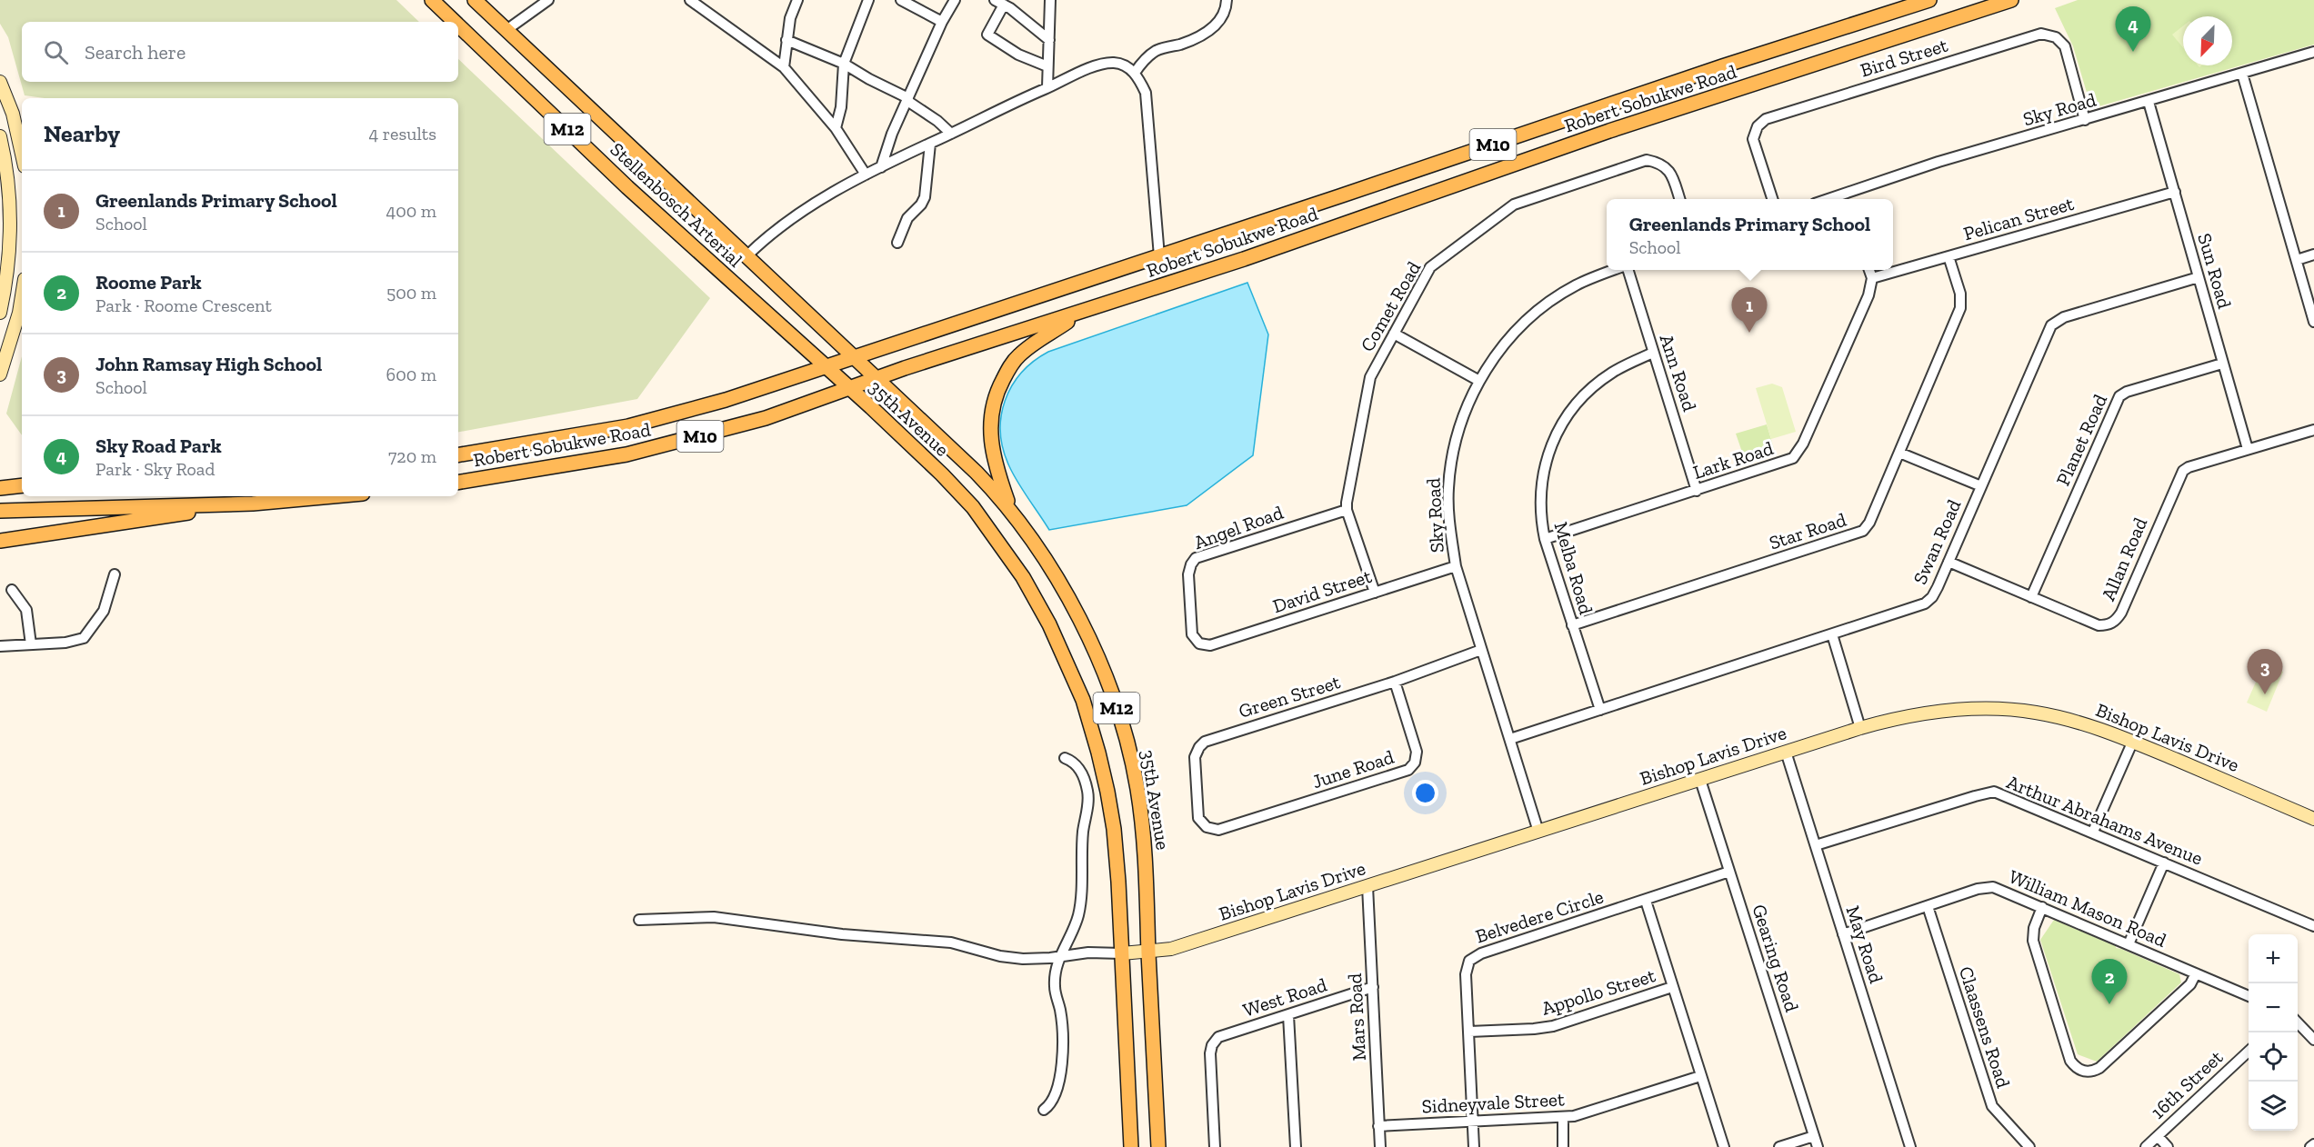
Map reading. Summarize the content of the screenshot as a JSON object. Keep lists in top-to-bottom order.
{
  "streets": {
    "main road": [
      "Robert Sobukwe Road",
      "M12",
      "M10",
      "Stellenbosch Arterial",
      "35th Avenue"
    ],
    "street": [
      "Bird Street",
      "Sky Road",
      "Pelican Street",
      "Sun Road",
      "Comet Road",
      "Ann Road",
      "Planet Road",
      "Lark Road",
      "Angel Road",
      "Star Road",
      "Swan Road",
      "Allan Road",
      "Melba Road",
      "David Street",
      "Green Street",
      "Bishop Lavis Drive",
      "June Road",
      "Arthur Abrahams Avenue",
      "William Mason Road",
      "Belvedere Circle",
      "May Road",
      "Gearing Road",
      "Appollo Street",
      "West Road",
      "Mars Road",
      "Claassens Road",
      "16th Street",
      "Sidneyvale Street"
    ]
  },
  "crossings": [
    ["Bird Street", "Sky Road"],
    ["Robert Sobukwe Road", "Stellenbosch Arterial"],
    ["Robert Sobukwe Road", "35th Avenue"],
    ["Sky Road", "Sun Road"],
    ["Sky Road", "Swan Road"],
    ["Sky Road", "David Street"],
    ["Sky Road", "Green Street"],
    ["Sky Road", "Bishop Lavis Drive"],
    ["Stellenbosch Arterial", "35th Avenue"],
    ["Pelican Street", "Sun Road"],
    ["Pelican Street", "Lark Road"],
    ["Pelican Street", "Star Road"],
    ["Sun Road", "Planet Road"],
    ["Sun Road", "Swan Road"],
    ["Sun Road", "Allan Road"],
    ["Comet Road", "Angel Road"],
    ["Comet Road", "David Street"],
    ["Ann Road", "Lark Road"],
    ["Ann Road", "Melba Road"],
    ["35th Avenue", "Bishop Lavis Drive"],
    ["Planet Road", "Allan Road"],
    ["Lark Road", "Melba Road"],
    ["Angel Road", "David Street"],
    ["Star Road", "Melba Road"],
    ["Swan Road", "Allan Road"],
    ["Swan Road", "Melba Road"],
    ["Green Street", "June Road"],
    ["Bishop Lavis Drive", "May Road"],
    ["Bishop Lavis Drive", "Gearing Road"],
    ["Bishop Lavis Drive", "Mars Road"],
    ["Arthur Abrahams Avenue", "May Road"],
    ["William Mason Road", "May Road"],
    ["William Mason Road", "Claassens Road"],
    ["Belvedere Circle", "Gearing Road"],
    ["Belvedere Circle", "Appollo Street"],
    ["Belvedere Circle", "Sidneyvale Street"],
    ["West Road", "Mars Road"],
    ["Mars Road", "Sidneyvale Street"]
  ],
  "north": "bottom left",
  "page": {
    "pins": [
      "4",
      "1",
      "3",
      "2"
    ],
    "search": "Search here",
    "heading": ["Nearby", "4 results"],
    "list": [
      {
        "mark": "1",
        "name": "Greenlands Primary School",
        "note": "School",
        "value": "400 m"
      },
      {
        "mark": "2",
        "name": "Roome Park",
        "note": "Park · Roome Crescent",
        "value": "500 m"
      },
      {
        "mark": "3",
        "name": "John Ramsay High School",
        "note": "School",
        "value": "600 m"
      },
      {
        "mark": "4",
        "name": "Sky Road Park",
        "note": "Park · Sky Road",
        "value": "720 m"
      }
    ],
    "popup": ["Greenlands Primary School", "School"],
    "map_buttons": ["+", "−"]
  }
}
